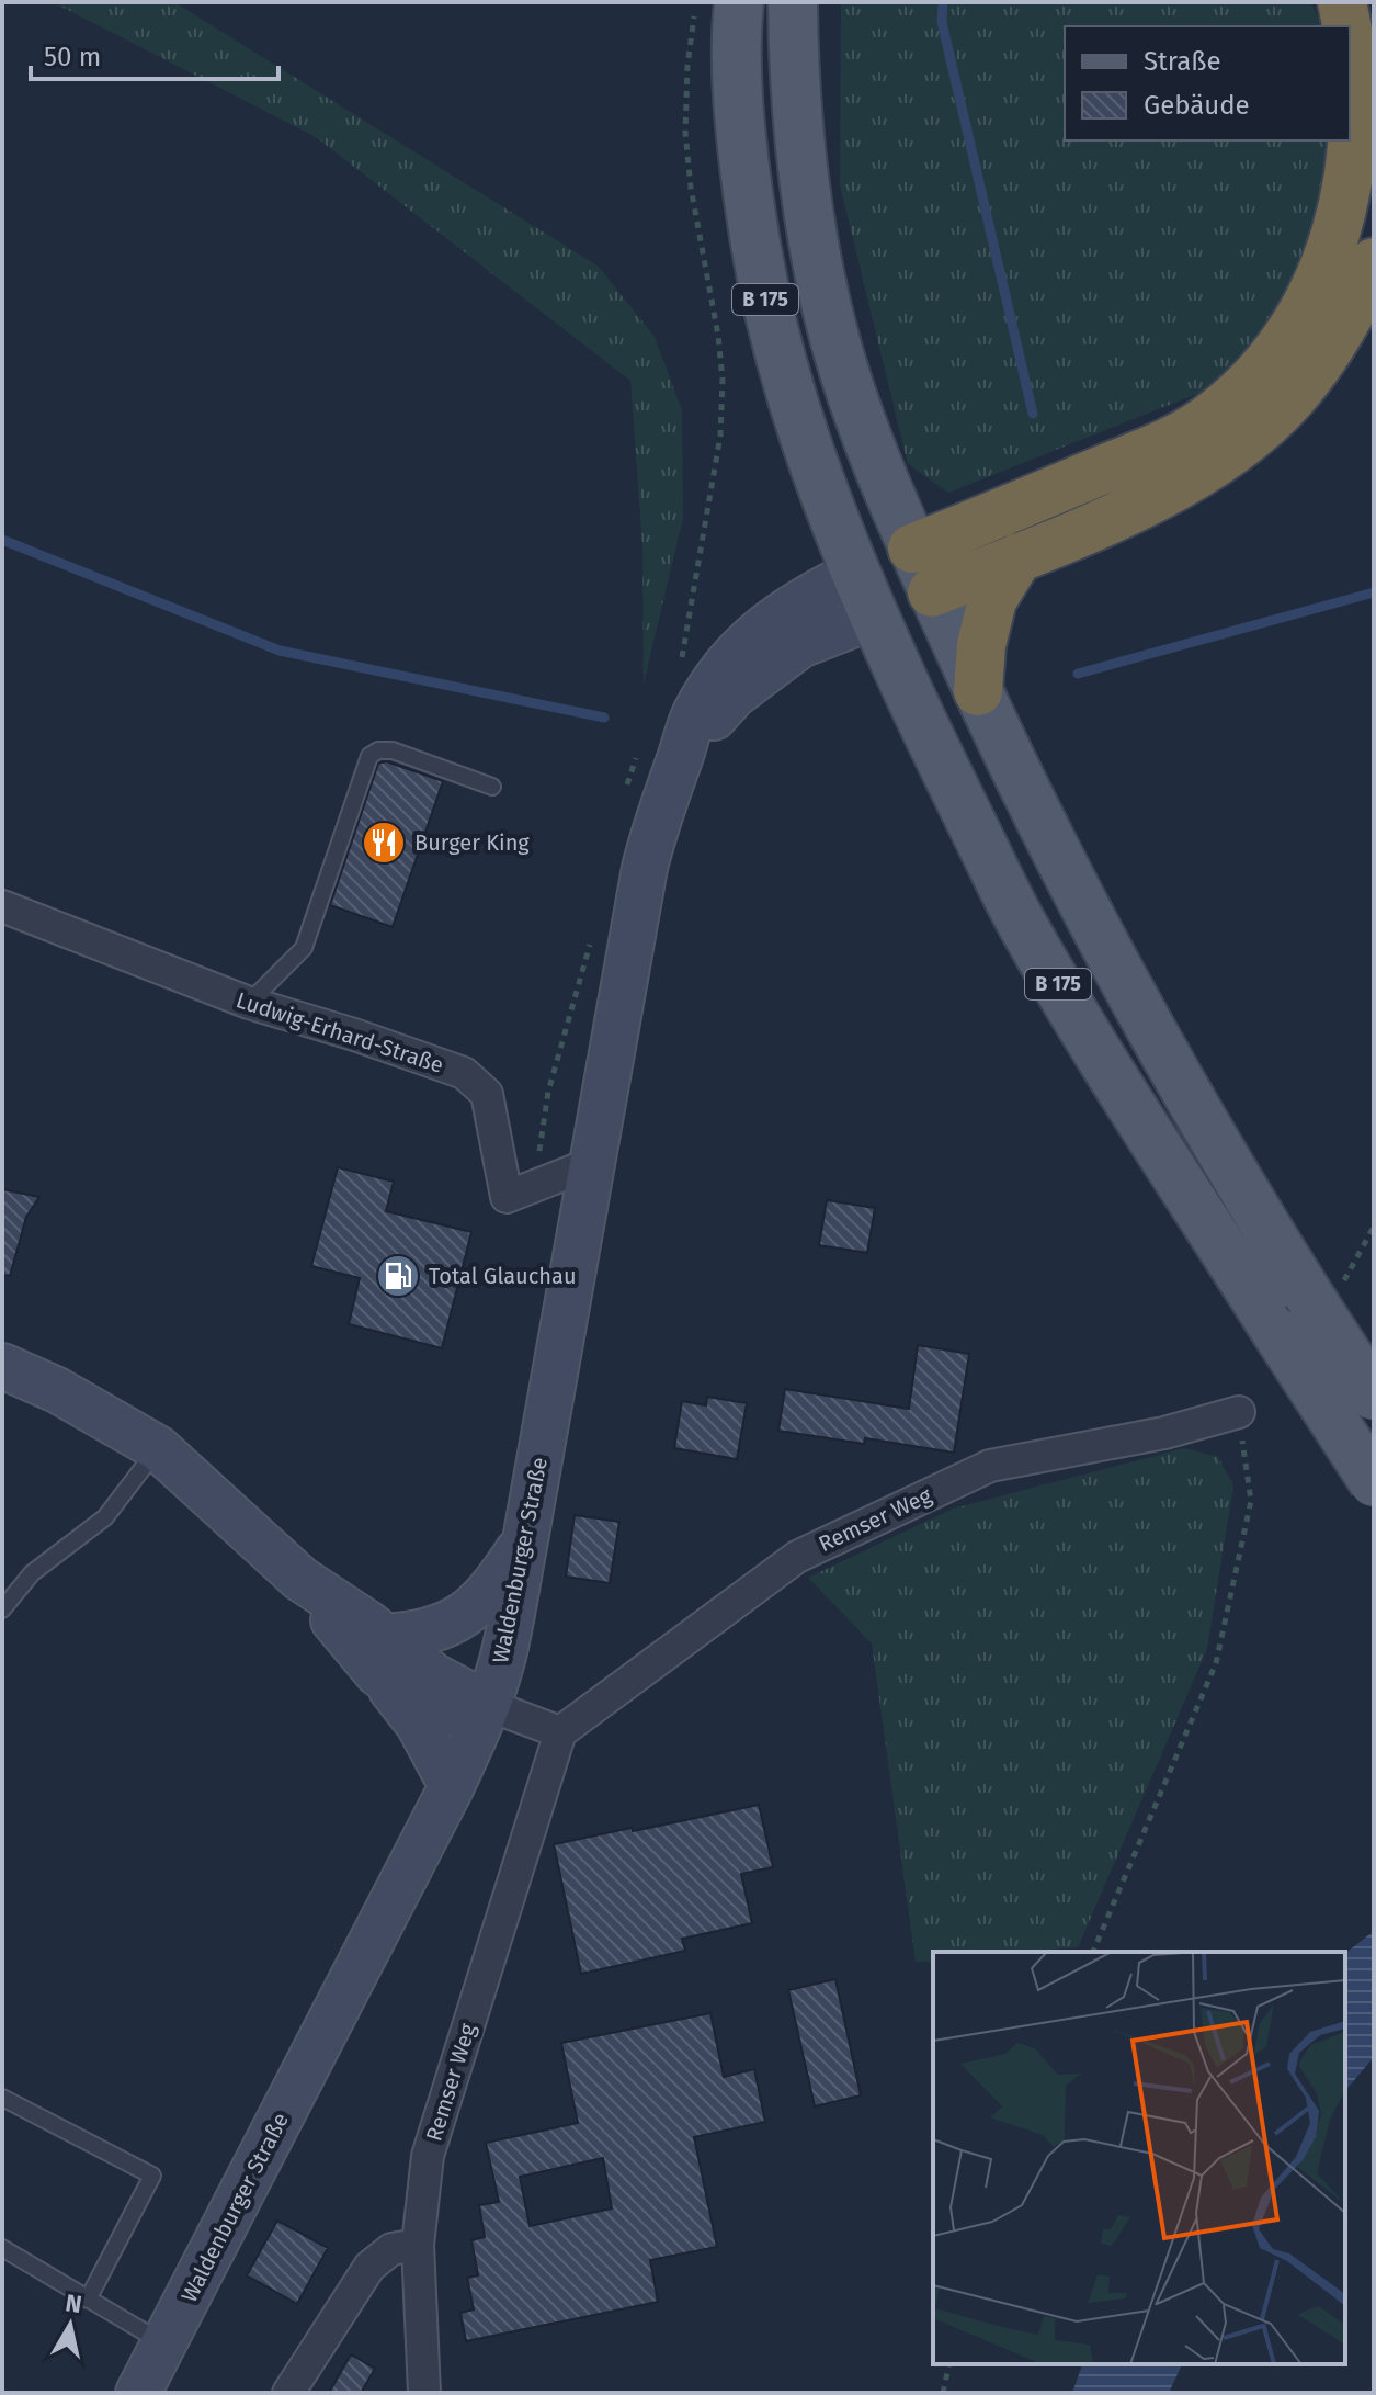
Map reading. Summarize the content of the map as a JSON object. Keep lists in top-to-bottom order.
{
  "streets": {
    "main road": ["B 175"],
    "street": ["Ludwig-Erhard-Straße", "Remser Weg", "Waldenburger Straße"]
  },
  "crossings": [
    ["B 175", "Waldenburger Straße"],
    ["Ludwig-Erhard-Straße", "Waldenburger Straße"]
  ],
  "places": {
    "restaurant": ["Burger King"],
    "fuel station": ["Total Glauchau"]
  },
  "legend": ["Straße", "Gebäude"],
  "scale_bar": "50 m",
  "north": "top"
}
